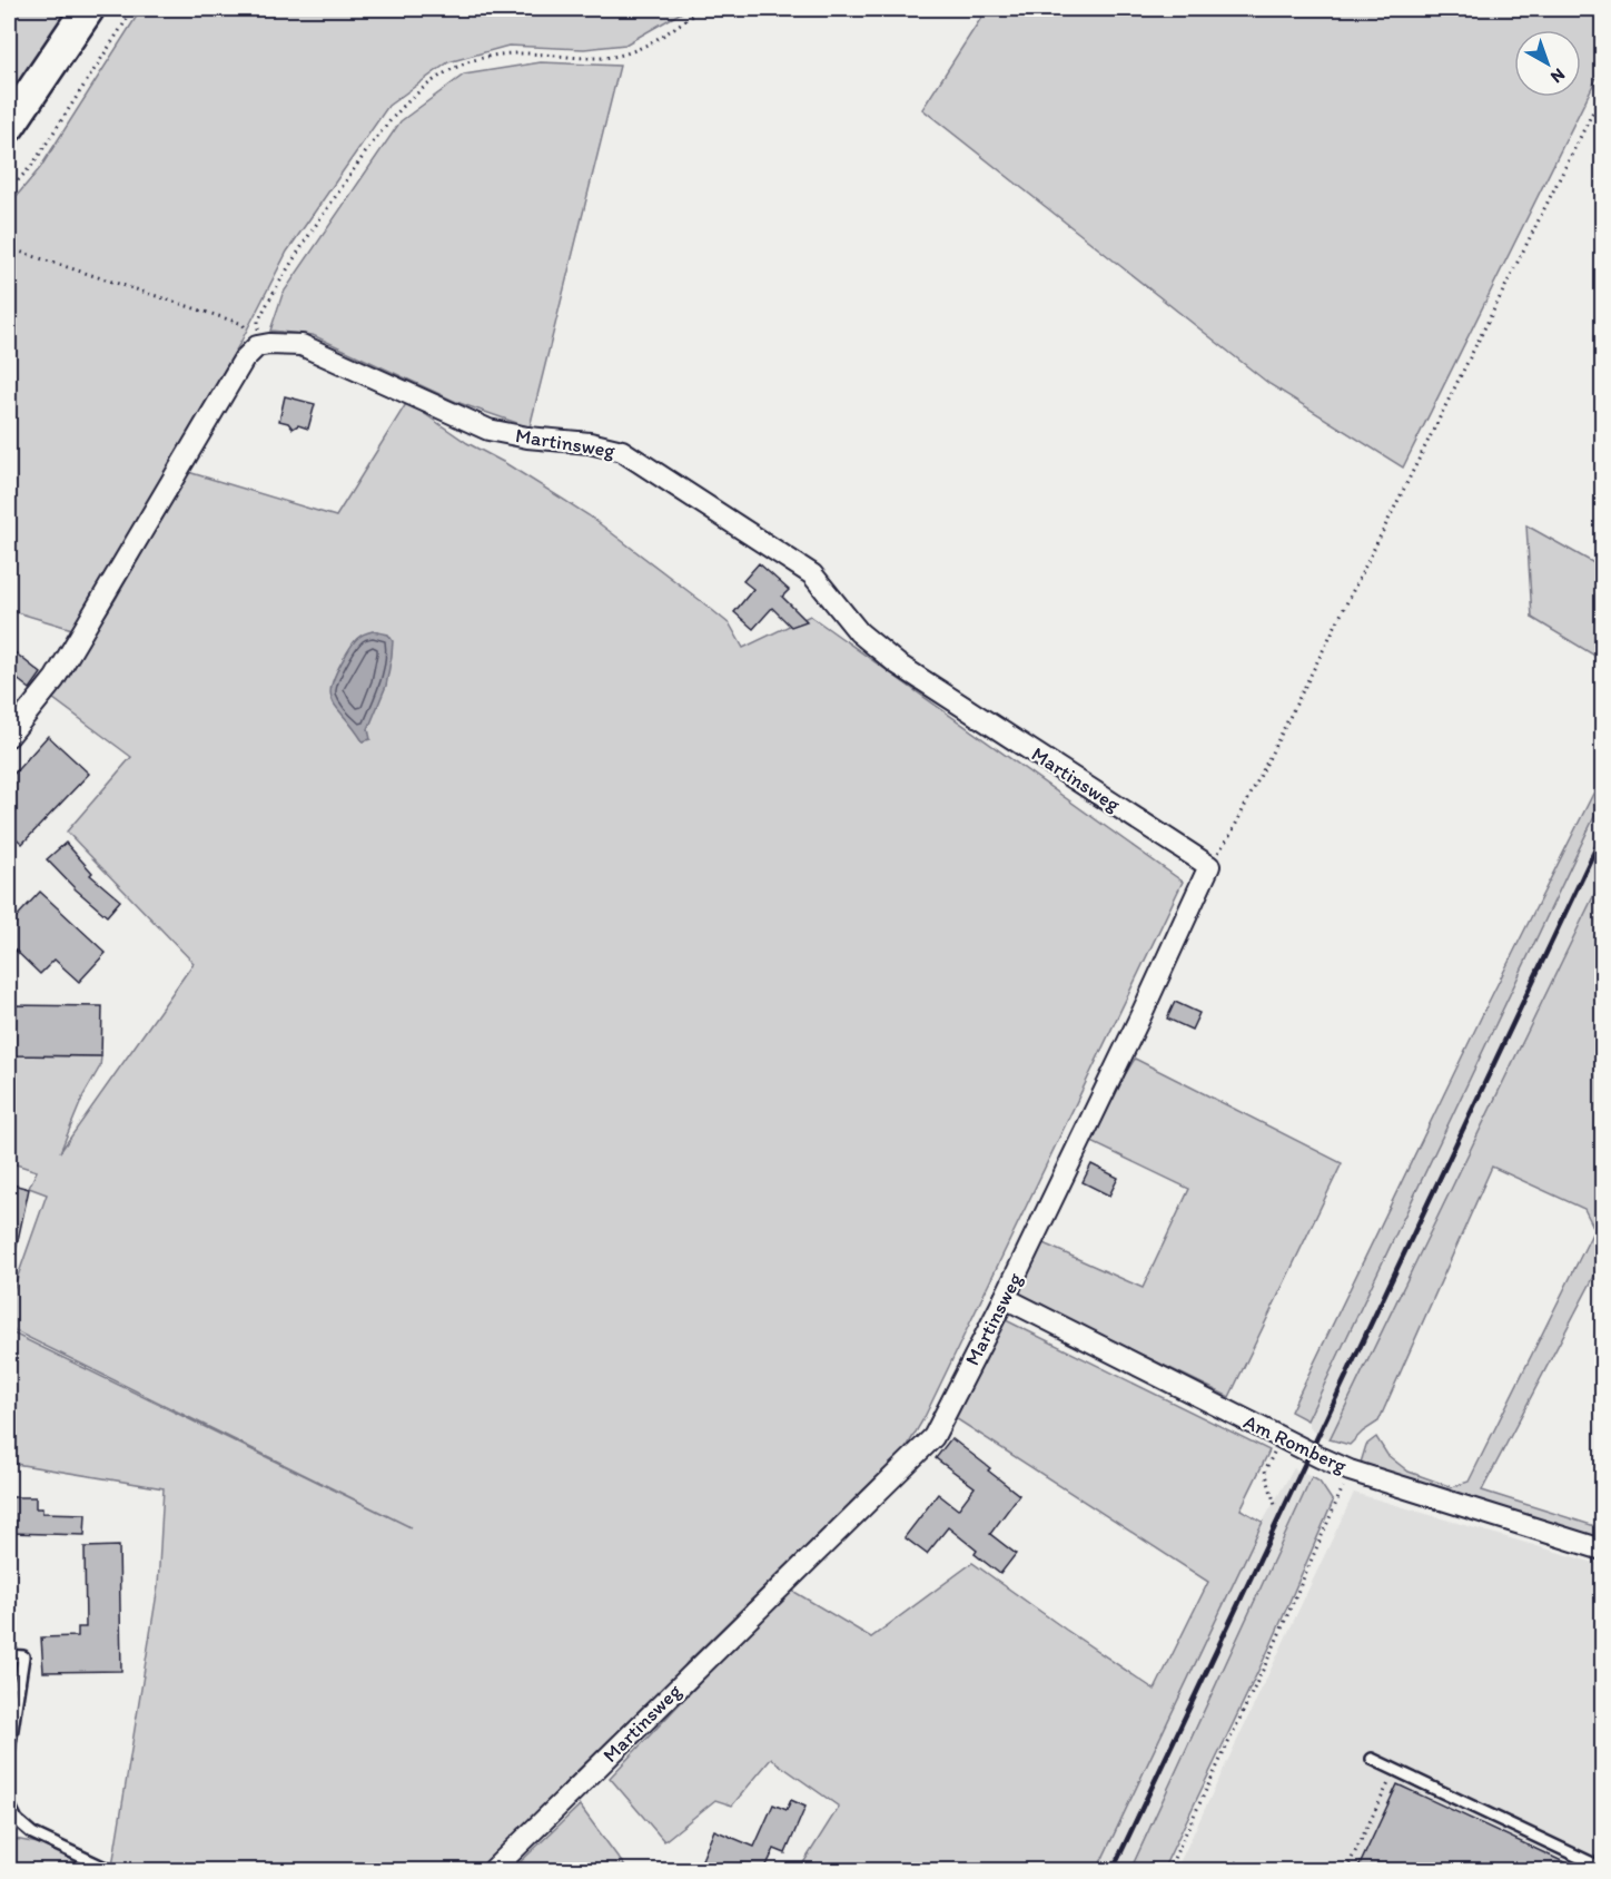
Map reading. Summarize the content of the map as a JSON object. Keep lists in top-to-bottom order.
{
  "streets": {
    "street": ["Martinsweg", "Am Romberg"]
  },
  "crossings": [
    ["Martinsweg", "Am Romberg"]
  ],
  "north": "bottom right"
}
